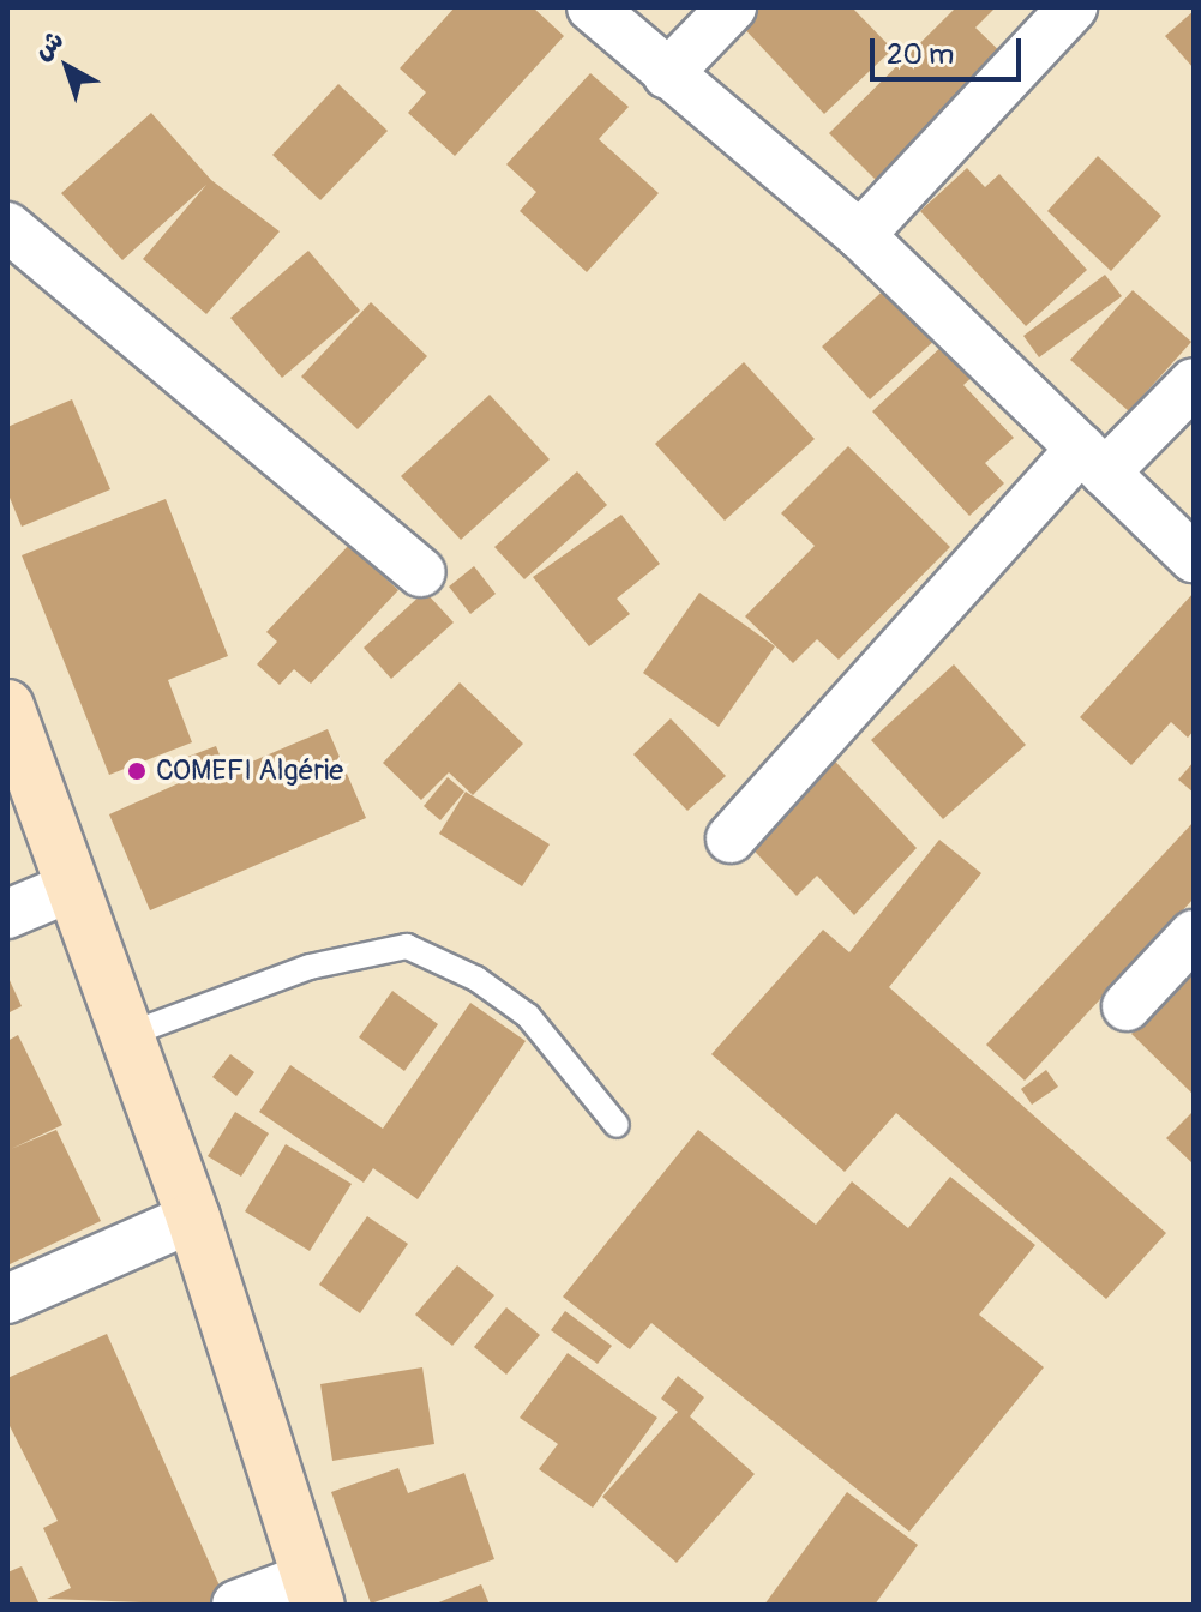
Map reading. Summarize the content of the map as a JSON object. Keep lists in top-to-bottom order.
{
  "places": ["COMEFI Algérie"],
  "scale_bar": "20 m",
  "north": "top left"
}
